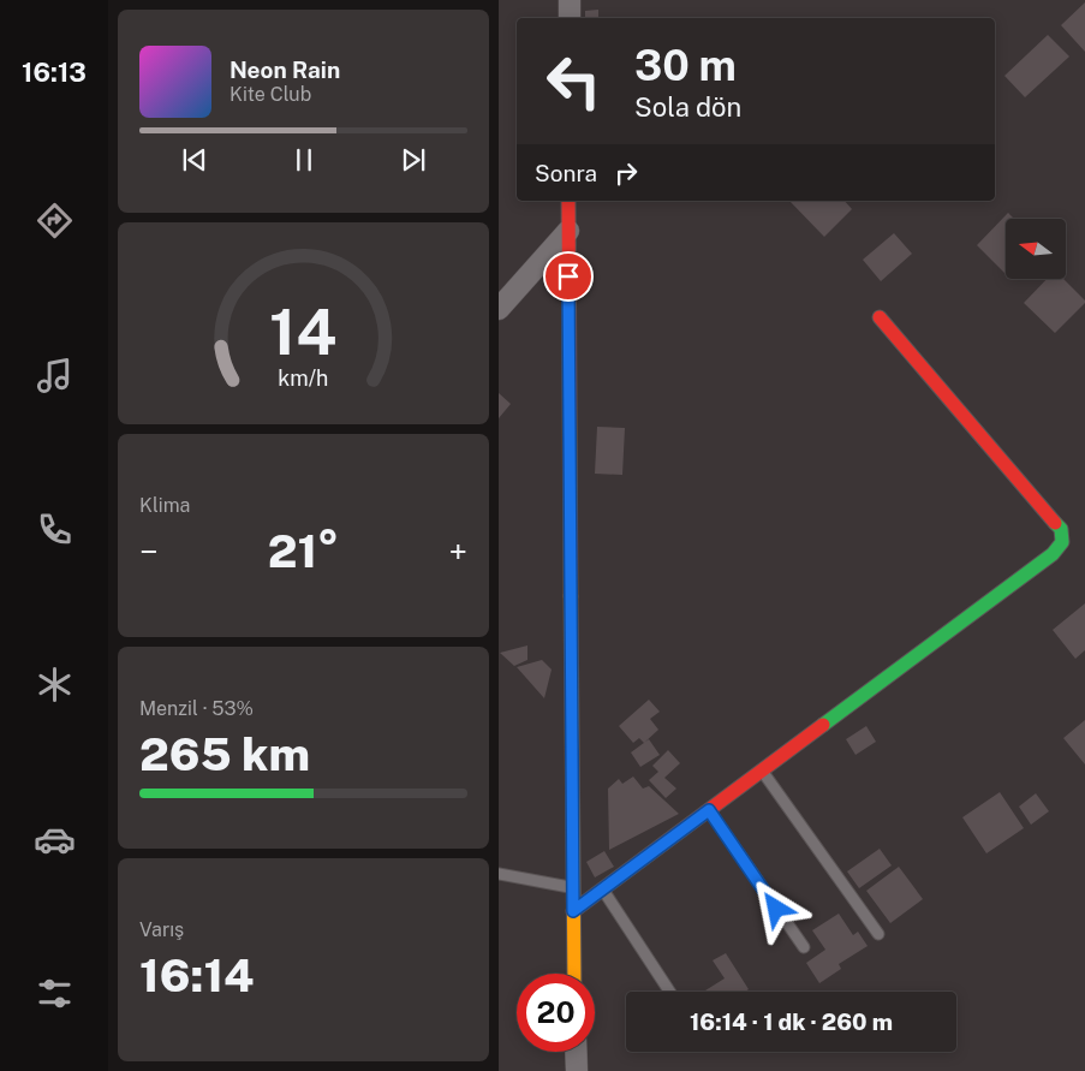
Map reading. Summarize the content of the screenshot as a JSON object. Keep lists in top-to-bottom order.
{
  "north": "left",
  "page": {
    "tabs": "16:13",
    "turn": ["30 m", "Sola dön"],
    "song": ["Neon Rain", "Kite Club"],
    "then": "Sonra",
    "tile": [
      "Klima",
      ["Menzil · 53%", "265 km"],
      ["Varış", "16:14"]
    ],
    "heat": ["−", "21°", "+"],
    "limit": "20",
    "trip": "16:14 · 1 dk · 260 m",
    "gauge": ["14", "km/h"]
  }
}
